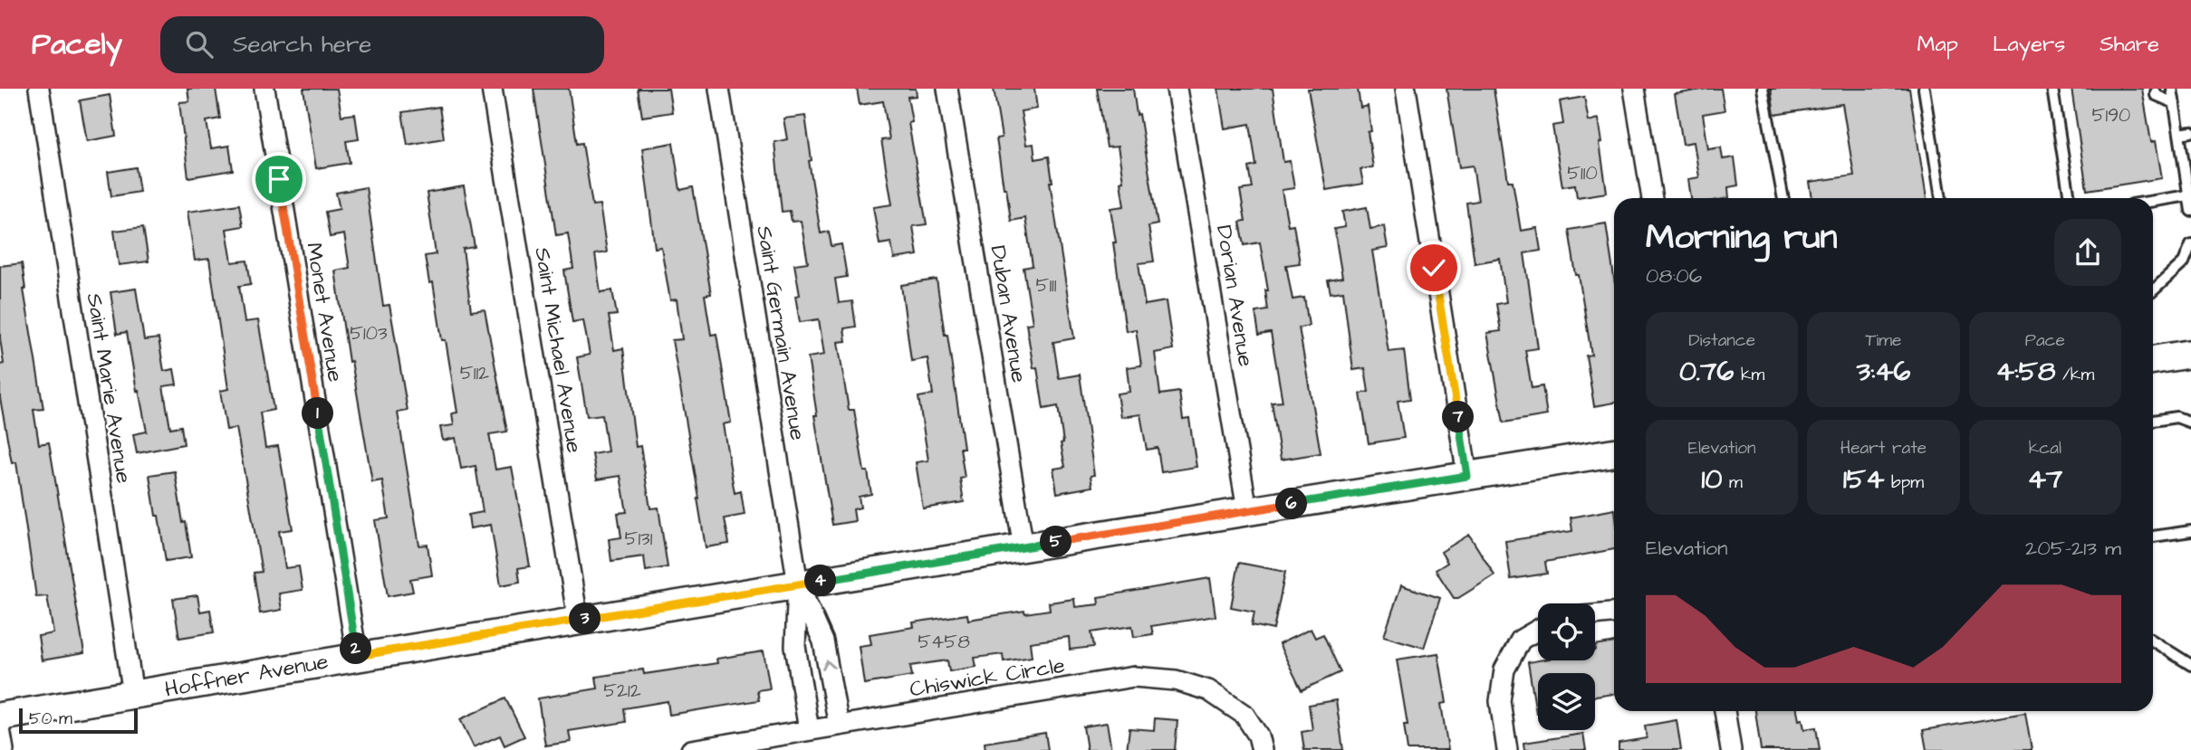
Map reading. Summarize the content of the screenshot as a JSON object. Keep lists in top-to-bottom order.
{
  "streets": {
    "main road": ["Hoffner Avenue"],
    "street": [
      "Dorian Avenue",
      "Monet Avenue",
      "Duban Avenue",
      "Saint Germain Avenue",
      "Saint Michael Avenue",
      "Saint Marie Avenue",
      "Chiswick Circle"
    ]
  },
  "crossings": [
    ["Dorian Avenue", "Hoffner Avenue"],
    ["Monet Avenue", "Hoffner Avenue"],
    ["Duban Avenue", "Hoffner Avenue"],
    ["Saint Germain Avenue", "Hoffner Avenue"],
    ["Saint Michael Avenue", "Hoffner Avenue"],
    ["Saint Marie Avenue", "Hoffner Avenue"]
  ],
  "house_numbers": [
    "5190",
    "5110",
    "5111",
    "5103",
    "5112",
    "5131",
    "5458",
    "5212"
  ],
  "scale_bar": "50 m",
  "page": {
    "header": "Pacely",
    "search": "Search here",
    "nav": ["Map", "Layers", "Share"],
    "heading": ["Morning run", "08:06"],
    "stats": [
      ["Distance", "0.76 km"],
      ["Time", "3:46"],
      ["Pace", "4:58 /km"],
      ["Elevation", "10 m"],
      ["Heart rate", "154 bpm"],
      ["kcal", "47"]
    ],
    "pins": [
      "1",
      "7",
      "6",
      "5",
      "4",
      "3",
      "2"
    ],
    "chart": ["Elevation", "205–213 m"],
    "scale": "50 m"
  }
}
